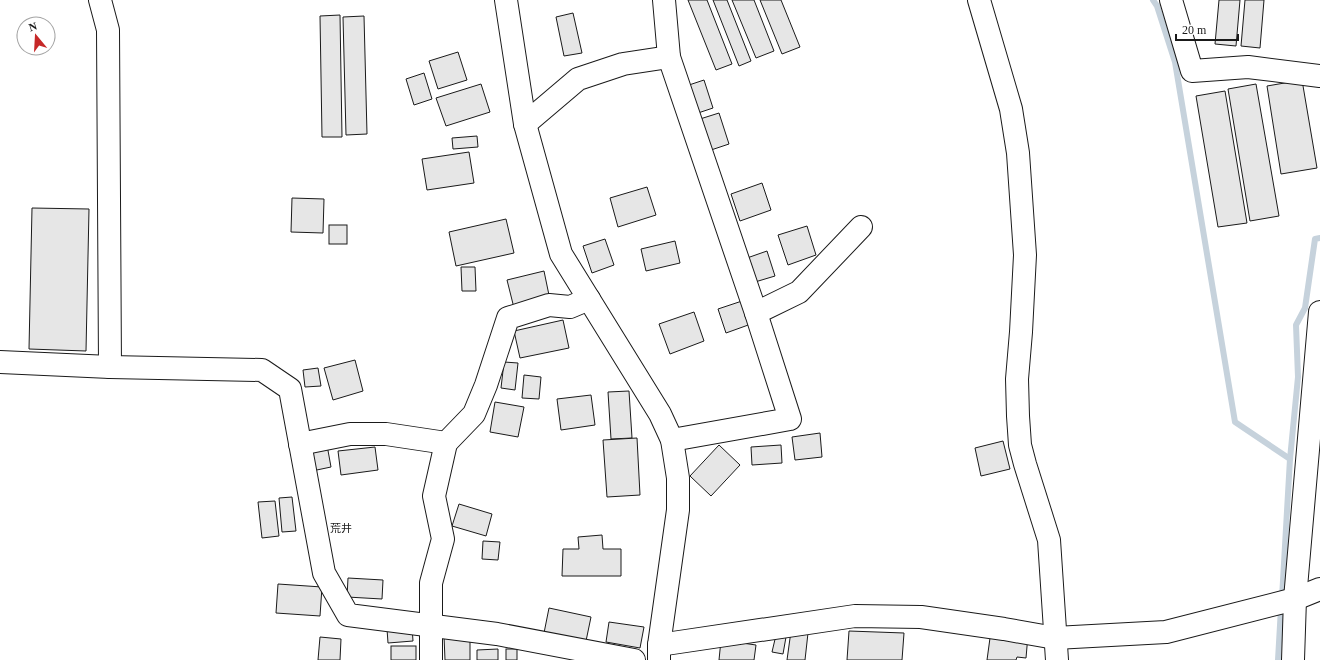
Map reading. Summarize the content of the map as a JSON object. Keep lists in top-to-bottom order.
{
  "districts": ["荒井"],
  "scale_bar": "20 m",
  "north": "top"
}
